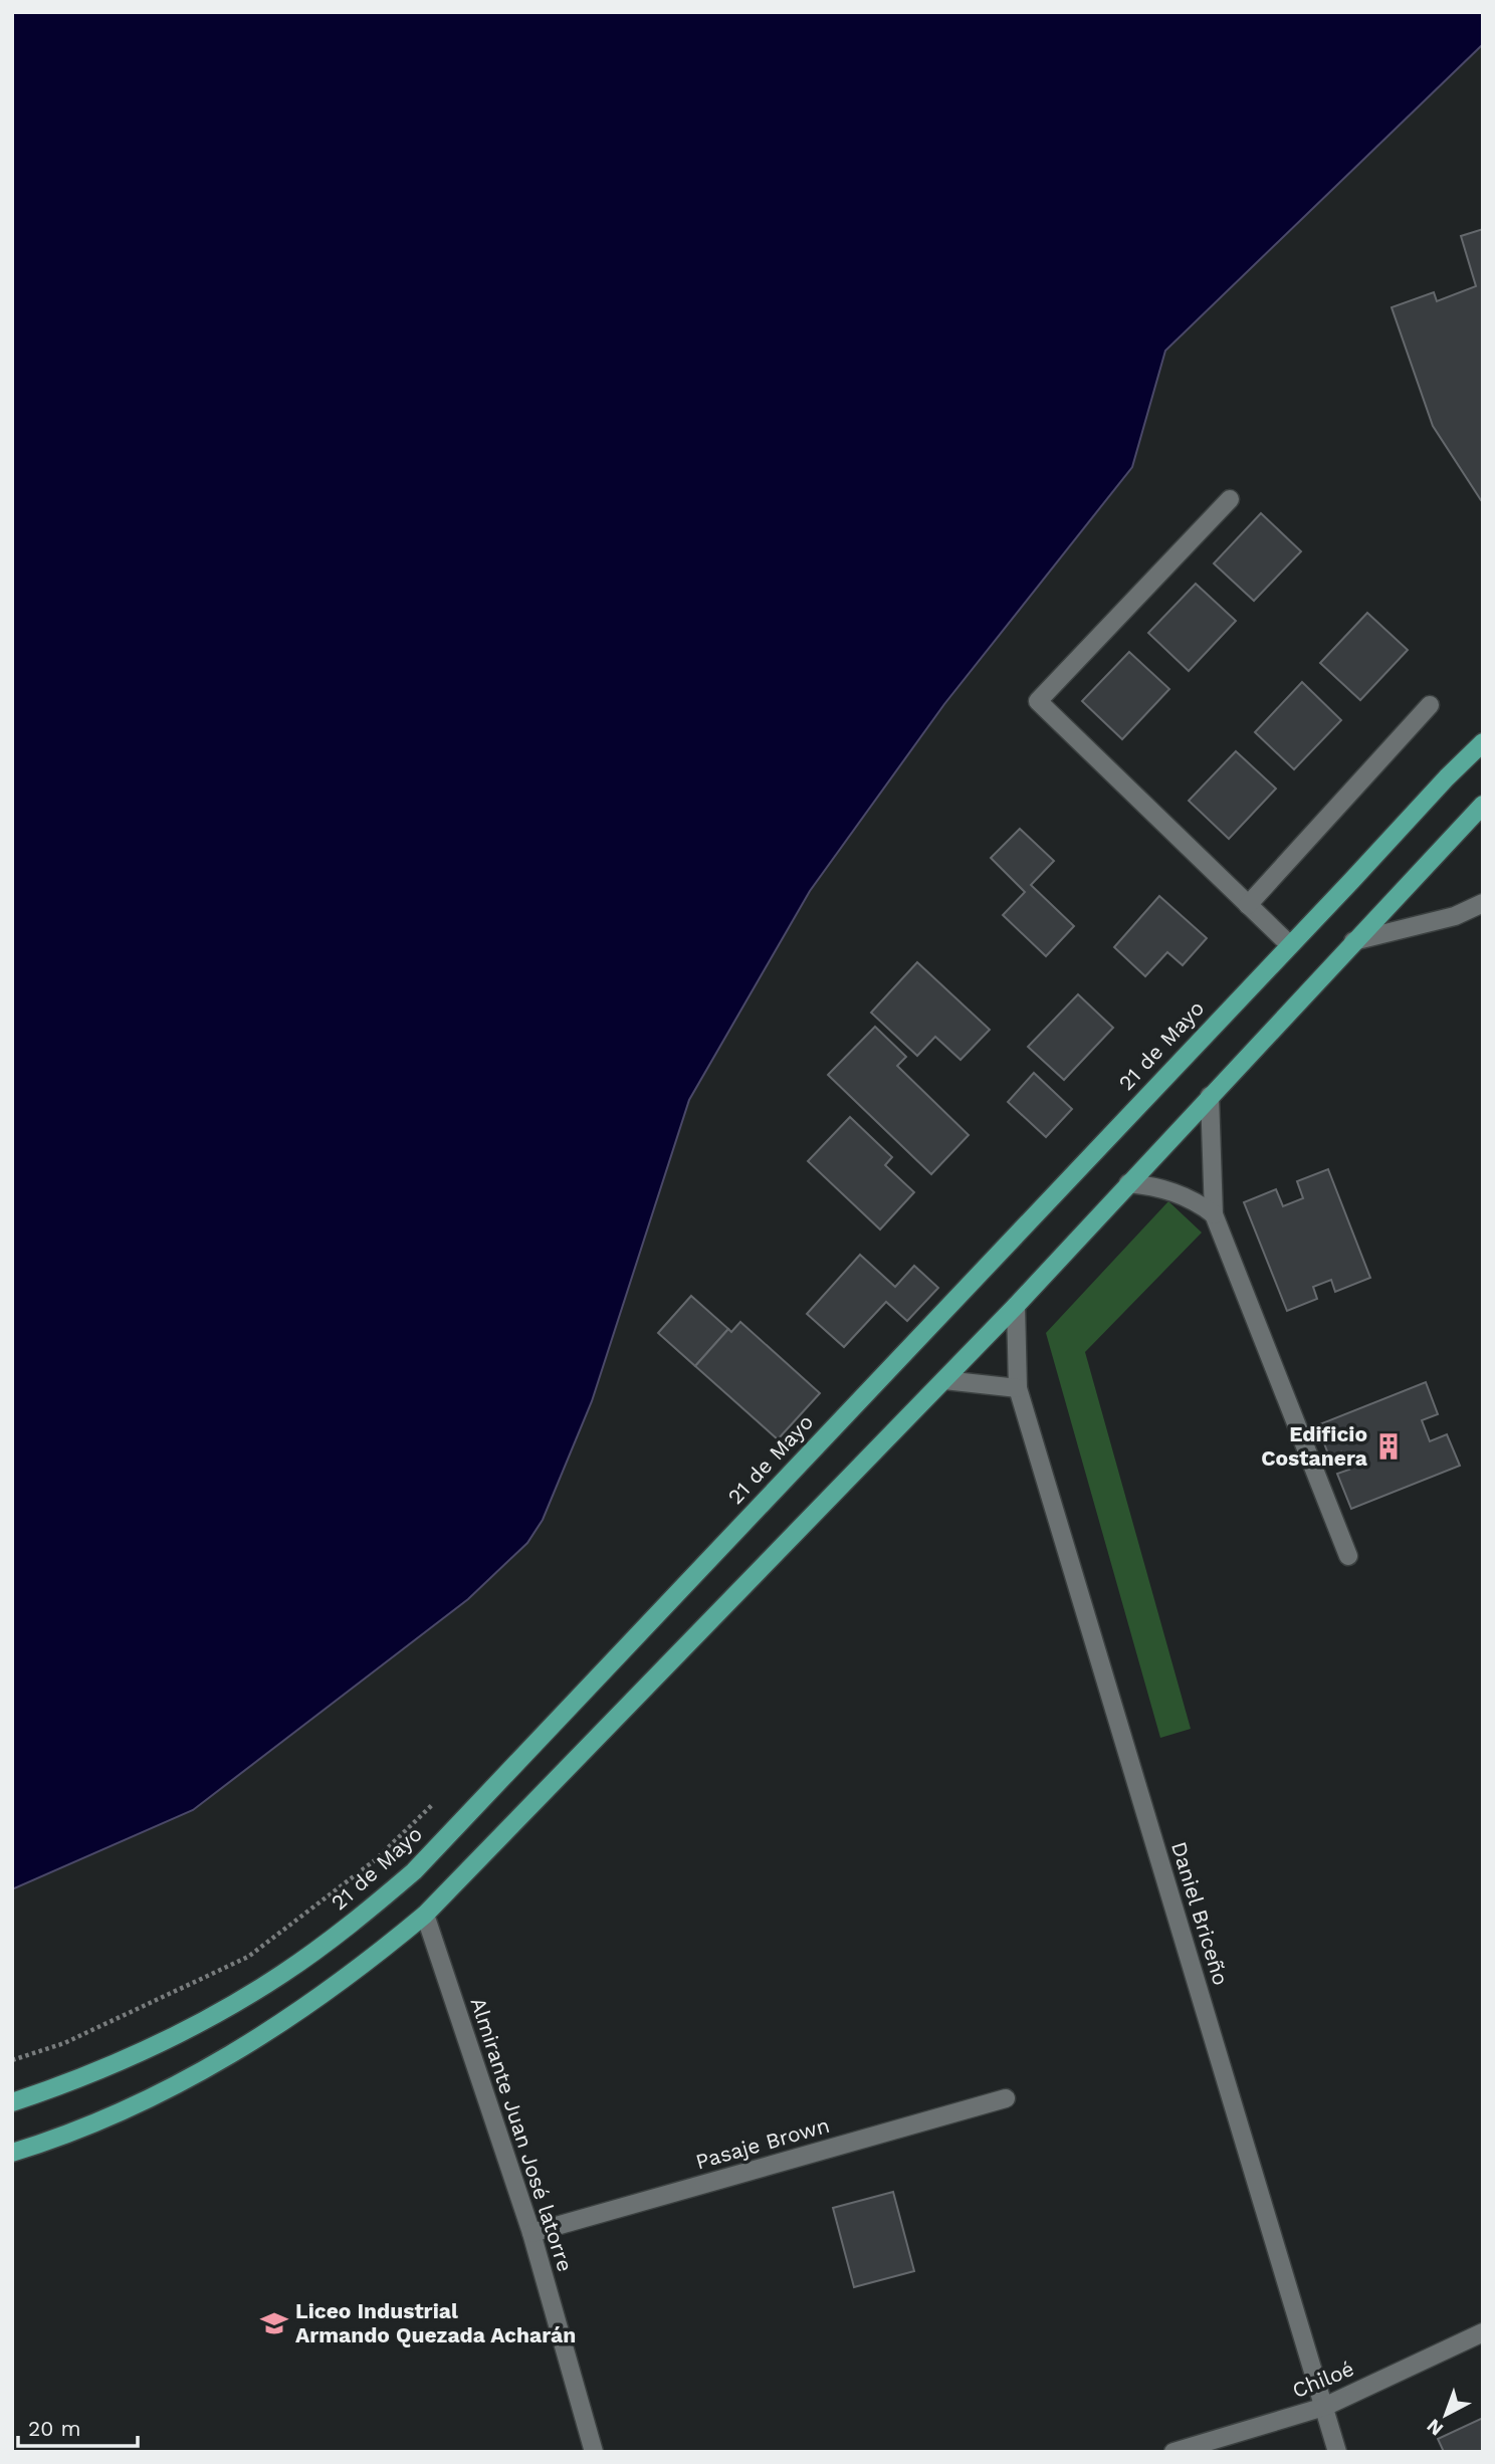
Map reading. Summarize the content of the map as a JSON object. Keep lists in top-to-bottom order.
{
  "streets": {
    "main road": ["21 de Mayo"],
    "street": [
      "Daniel Briceño",
      "Almirante Juan José latorre",
      "Pasaje Brown",
      "Chiloé"
    ]
  },
  "crossings": [
    ["Daniel Briceño", "Chiloé"],
    ["Almirante Juan José latorre", "Pasaje Brown"]
  ],
  "places": {
    "building": ["Edificio Costanera"],
    "school or university": ["Liceo Industrial Armando Quezada Acharán"]
  },
  "scale_bar": "20 m",
  "north": "bottom left"
}
